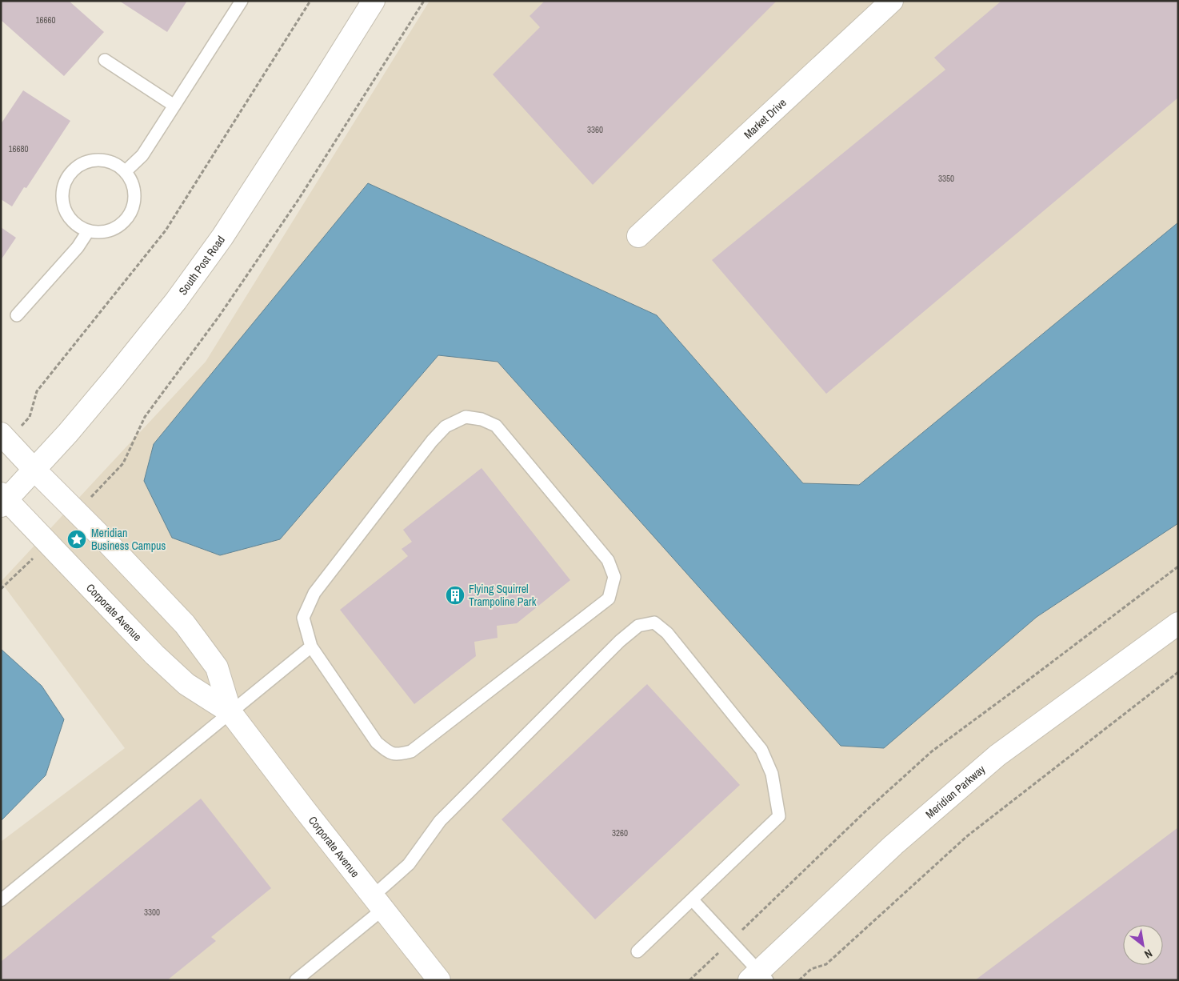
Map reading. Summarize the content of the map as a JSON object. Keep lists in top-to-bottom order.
{
  "streets": {
    "street": [
      "Market Drive",
      "South Post Road",
      "Corporate Avenue",
      "Meridian Parkway"
    ]
  },
  "crossings": [
    ["South Post Road", "Corporate Avenue"]
  ],
  "places": {
    "place": ["Meridian Business Campus"],
    "building": ["Flying Squirrel Trampoline Park"]
  },
  "house_numbers": [
    "16660",
    "3360",
    "16680",
    "3350",
    "3260",
    "3300"
  ],
  "north": "bottom right"
}
